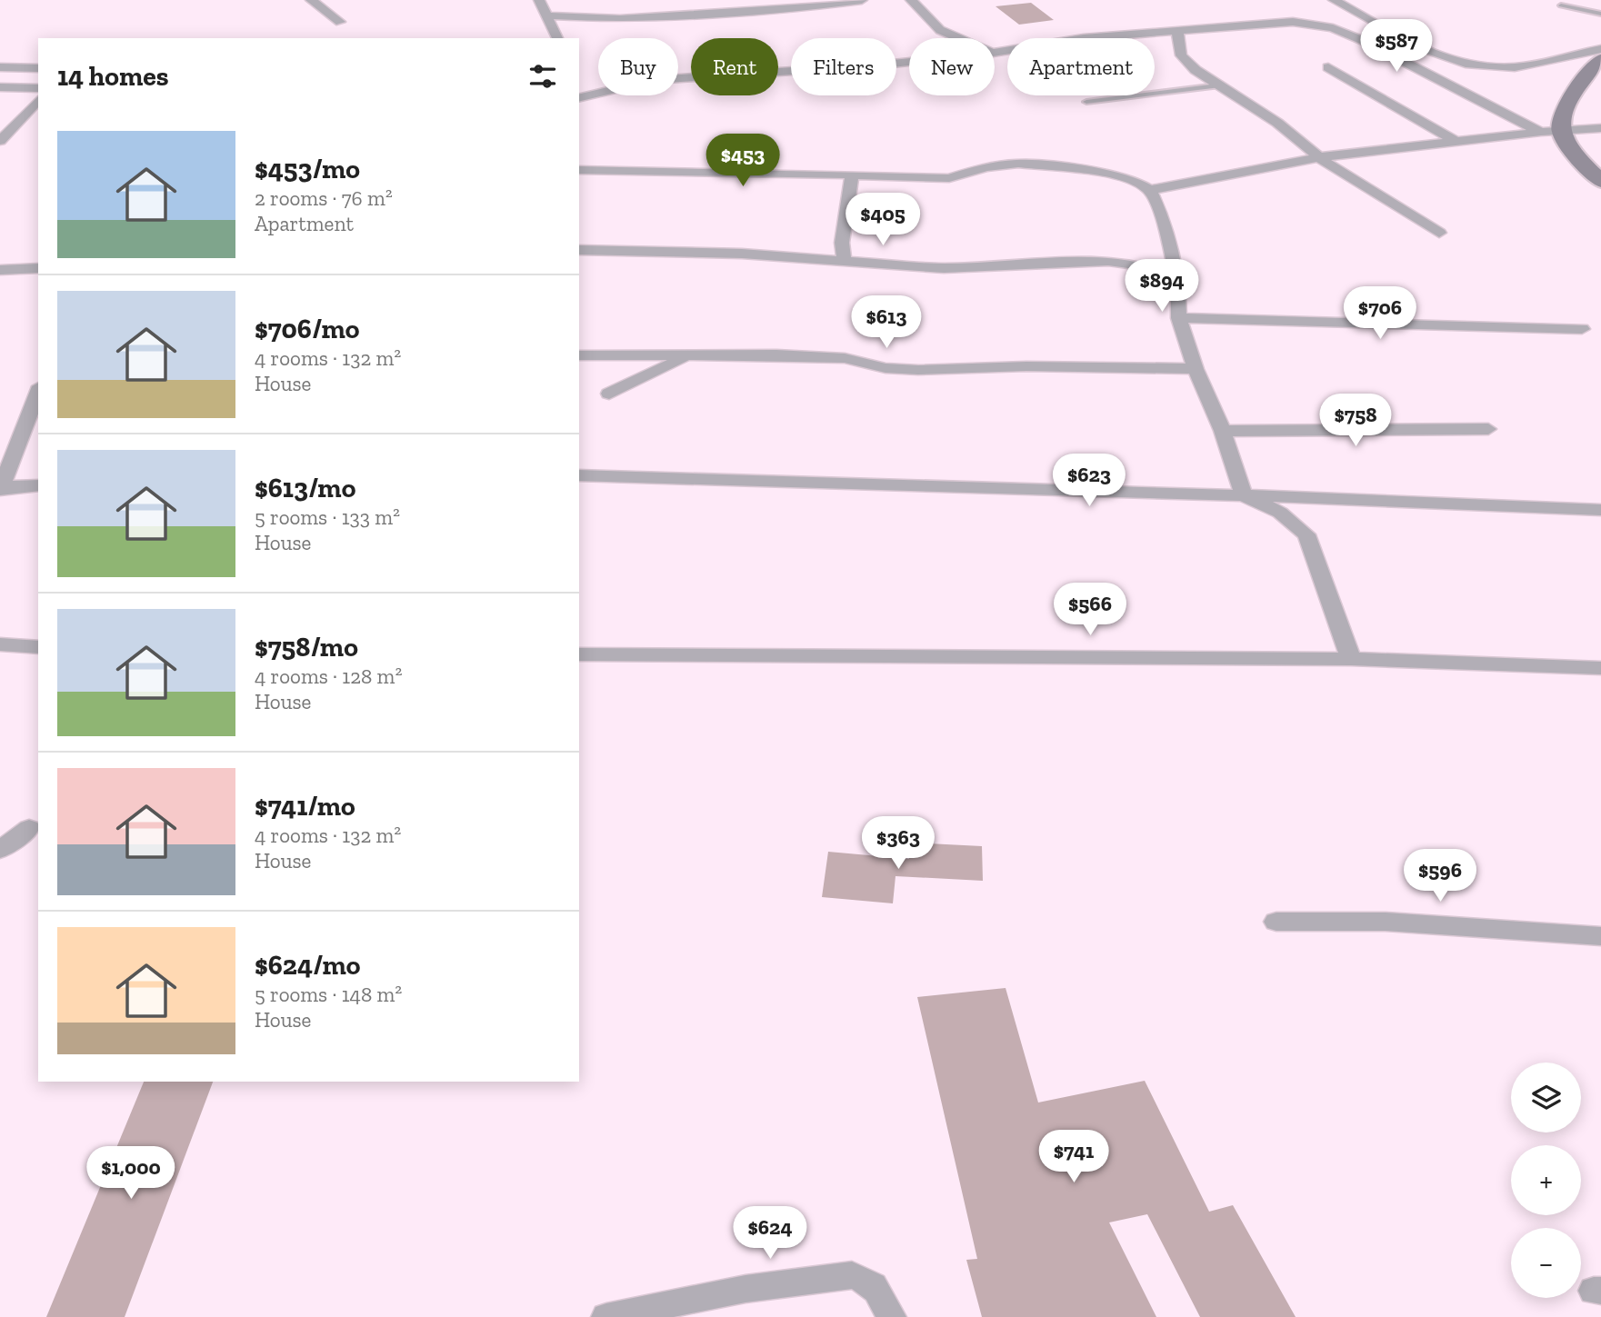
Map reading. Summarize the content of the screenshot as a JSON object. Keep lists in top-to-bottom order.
{
  "page": {
    "price": [
      "$587",
      "$453",
      "$405",
      "$894",
      "$706",
      "$613",
      "$758",
      "$623",
      "$566",
      "$363",
      "$596",
      "$741",
      "$1,000",
      "$624"
    ],
    "chip": [
      "Buy",
      "Rent",
      "Filters",
      "New",
      "Apartment"
    ],
    "heading": "14 homes",
    "list": [
      {
        "name": "$453/mo",
        "note": "2 rooms · 76 m² · Apartment"
      },
      {
        "name": "$706/mo",
        "note": "4 rooms · 132 m² · House"
      },
      {
        "name": "$613/mo",
        "note": "5 rooms · 133 m² · House"
      },
      {
        "name": "$758/mo",
        "note": "4 rooms · 128 m² · House"
      },
      {
        "name": "$741/mo",
        "note": "4 rooms · 132 m² · House"
      },
      {
        "name": "$624/mo",
        "note": "5 rooms · 148 m² · House"
      }
    ],
    "map_buttons": ["+", "−"]
  }
}
